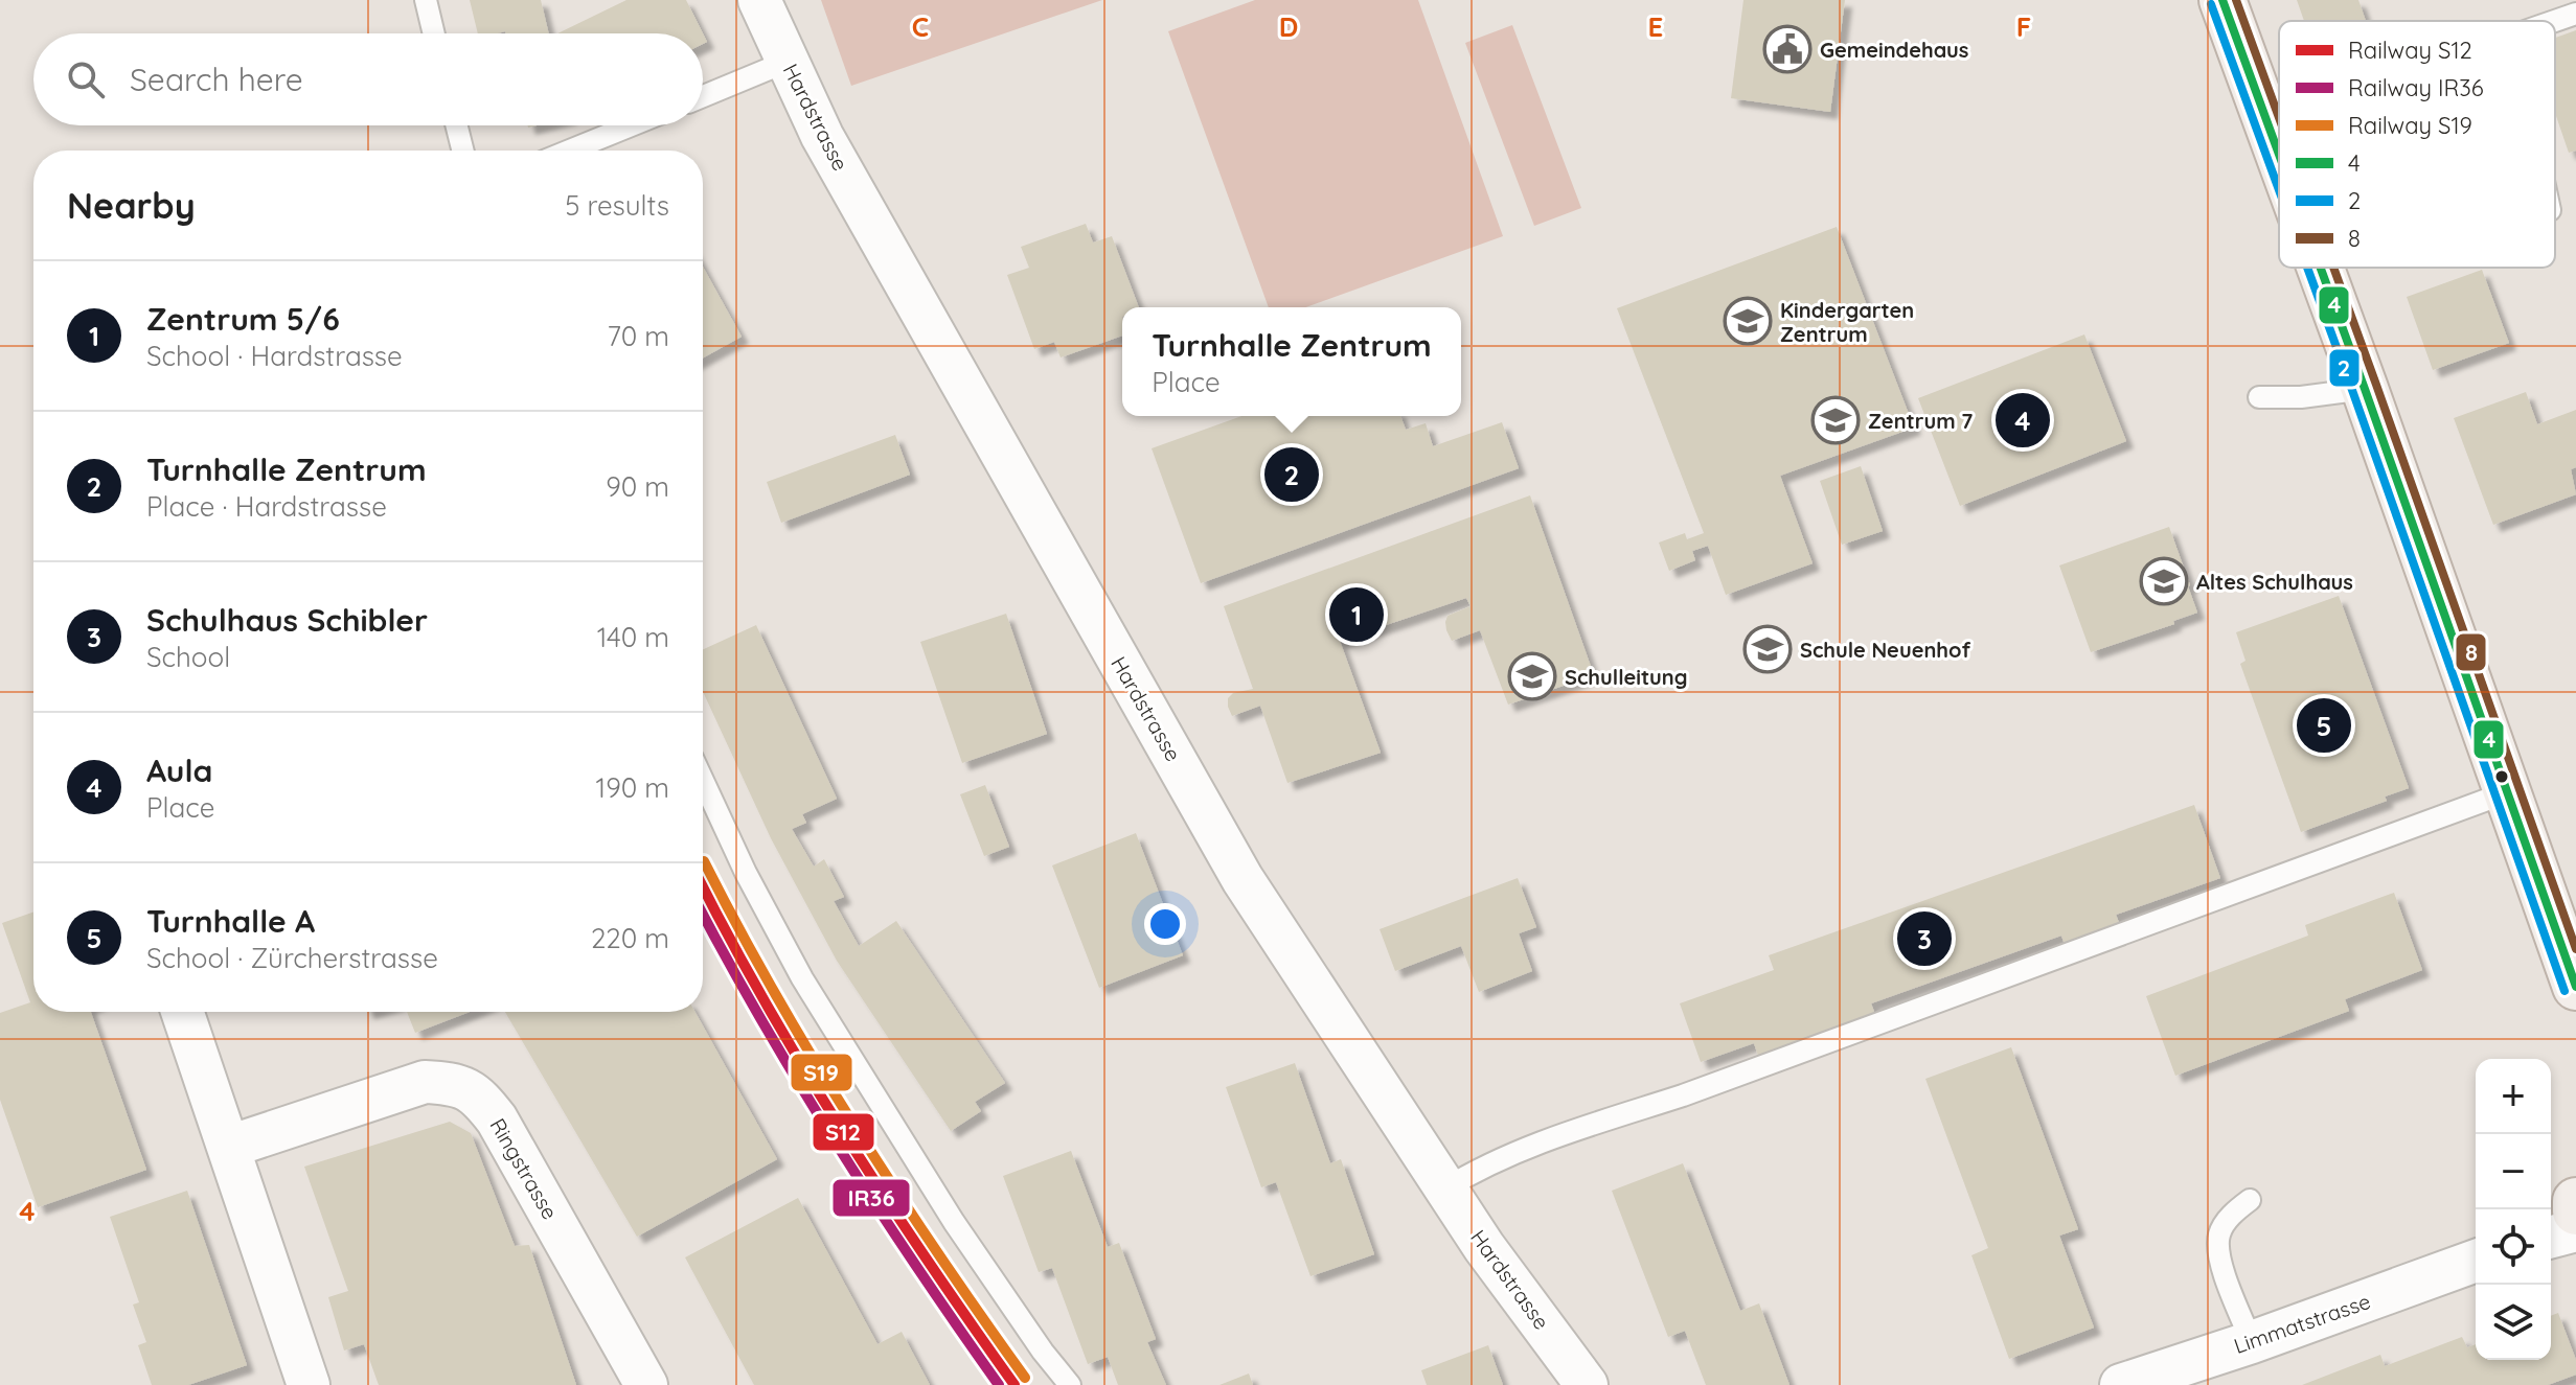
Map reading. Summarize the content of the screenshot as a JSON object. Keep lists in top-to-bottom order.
{
  "streets": {
    "street": ["Hardstrasse", "Ringstrasse", "Limmatstrasse"]
  },
  "places": {
    "public building": ["Gemeindehaus"],
    "school or university": [
      "Kindergarten Zentrum",
      "Zentrum 7",
      "Altes Schulhaus",
      "Schule Neuenhof",
      "Schulleitung"
    ]
  },
  "lines": [
    "transit line 4",
    "transit line 8",
    "transit line 2",
    "rail line S19",
    "rail line S12",
    "rail line IR36"
  ],
  "legend": [
    "Railway S12",
    "Railway IR36",
    "Railway S19",
    "4",
    "2",
    "8"
  ],
  "page": {
    "search": "Search here",
    "heading": ["Nearby", "5 results"],
    "list": [
      {
        "mark": "1",
        "name": "Zentrum 5/6",
        "note": "School · Hardstrasse",
        "value": "70 m"
      },
      {
        "mark": "2",
        "name": "Turnhalle Zentrum",
        "note": "Place · Hardstrasse",
        "value": "90 m"
      },
      {
        "mark": "3",
        "name": "Schulhaus Schibler",
        "note": "School",
        "value": "140 m"
      },
      {
        "mark": "4",
        "name": "Aula",
        "note": "Place",
        "value": "190 m"
      },
      {
        "mark": "5",
        "name": "Turnhalle A",
        "note": "School · Zürcherstrasse",
        "value": "220 m"
      }
    ],
    "popup": ["Turnhalle Zentrum", "Place"],
    "pins": [
      "4",
      "2",
      "1",
      "5",
      "3"
    ],
    "map_buttons": ["+", "−"]
  },
  "grid": {
    "columns": [
      "C",
      "D",
      "E",
      "F"
    ],
    "rows": ["4"]
  }
}
